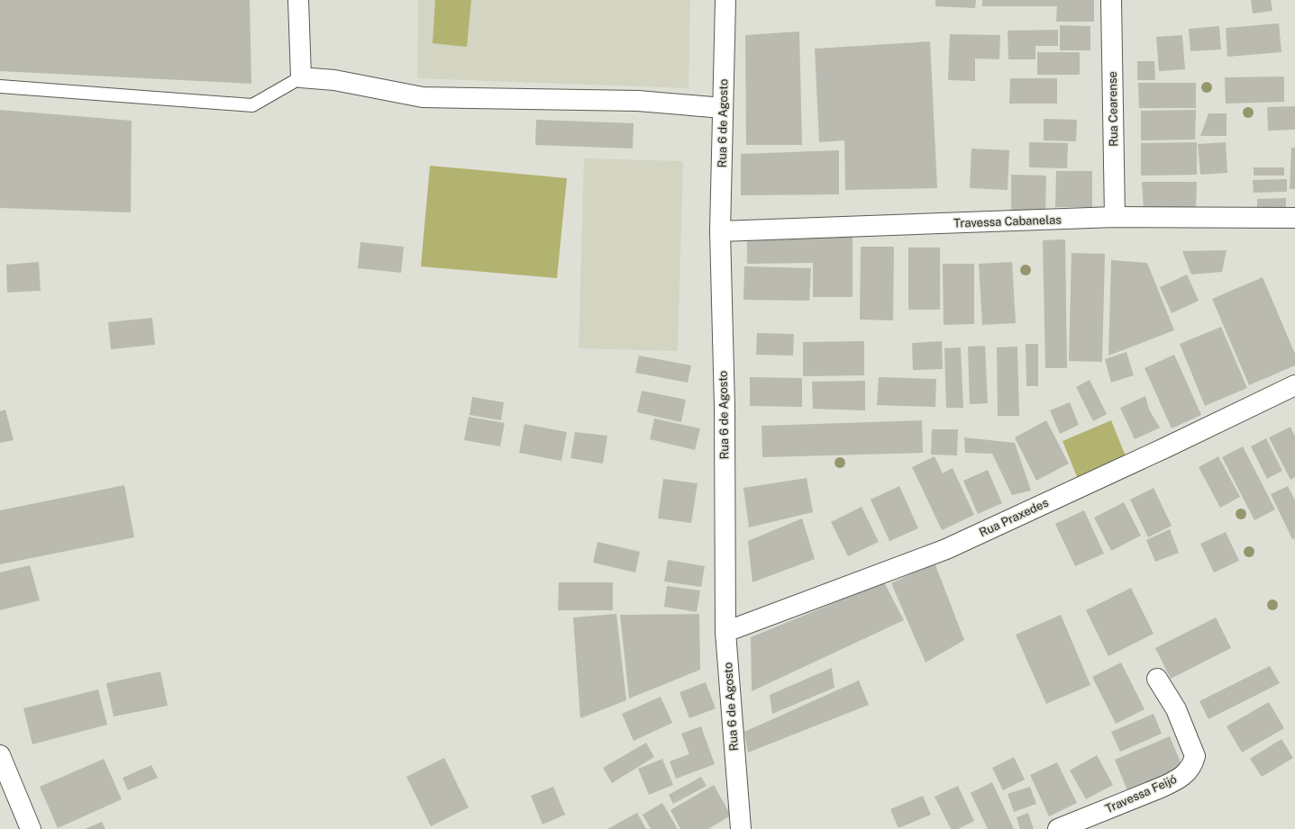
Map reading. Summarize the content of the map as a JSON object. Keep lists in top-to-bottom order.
{
  "streets": {
    "street": [
      "Rua Cearense",
      "Rua 6 de Agosto",
      "Travessa Cabanelas",
      "Rua Praxedes",
      "Travessa Feijó"
    ]
  },
  "crossings": [
    ["Rua Cearense", "Travessa Cabanelas"],
    ["Rua 6 de Agosto", "Travessa Cabanelas"],
    ["Rua 6 de Agosto", "Rua Praxedes"]
  ]
}
